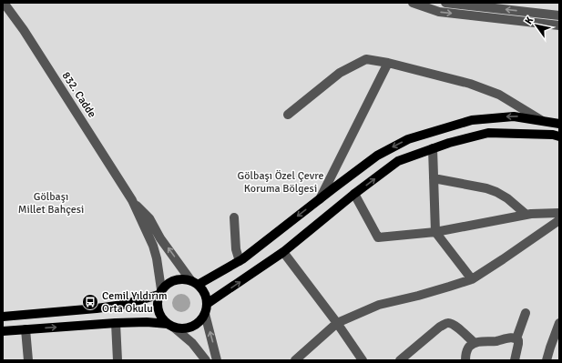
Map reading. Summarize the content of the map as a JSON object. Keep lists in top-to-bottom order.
{
  "streets": {
    "street": ["832. Cadde"]
  },
  "parks": ["Gölbaşı Özel Çevre Koruma Bölgesi", "Gölbaşı Millet Bahçesi"],
  "places": {
    "bus stop": ["Cemil Yıldırım Orta Okulu"]
  },
  "north": "top left"
}
